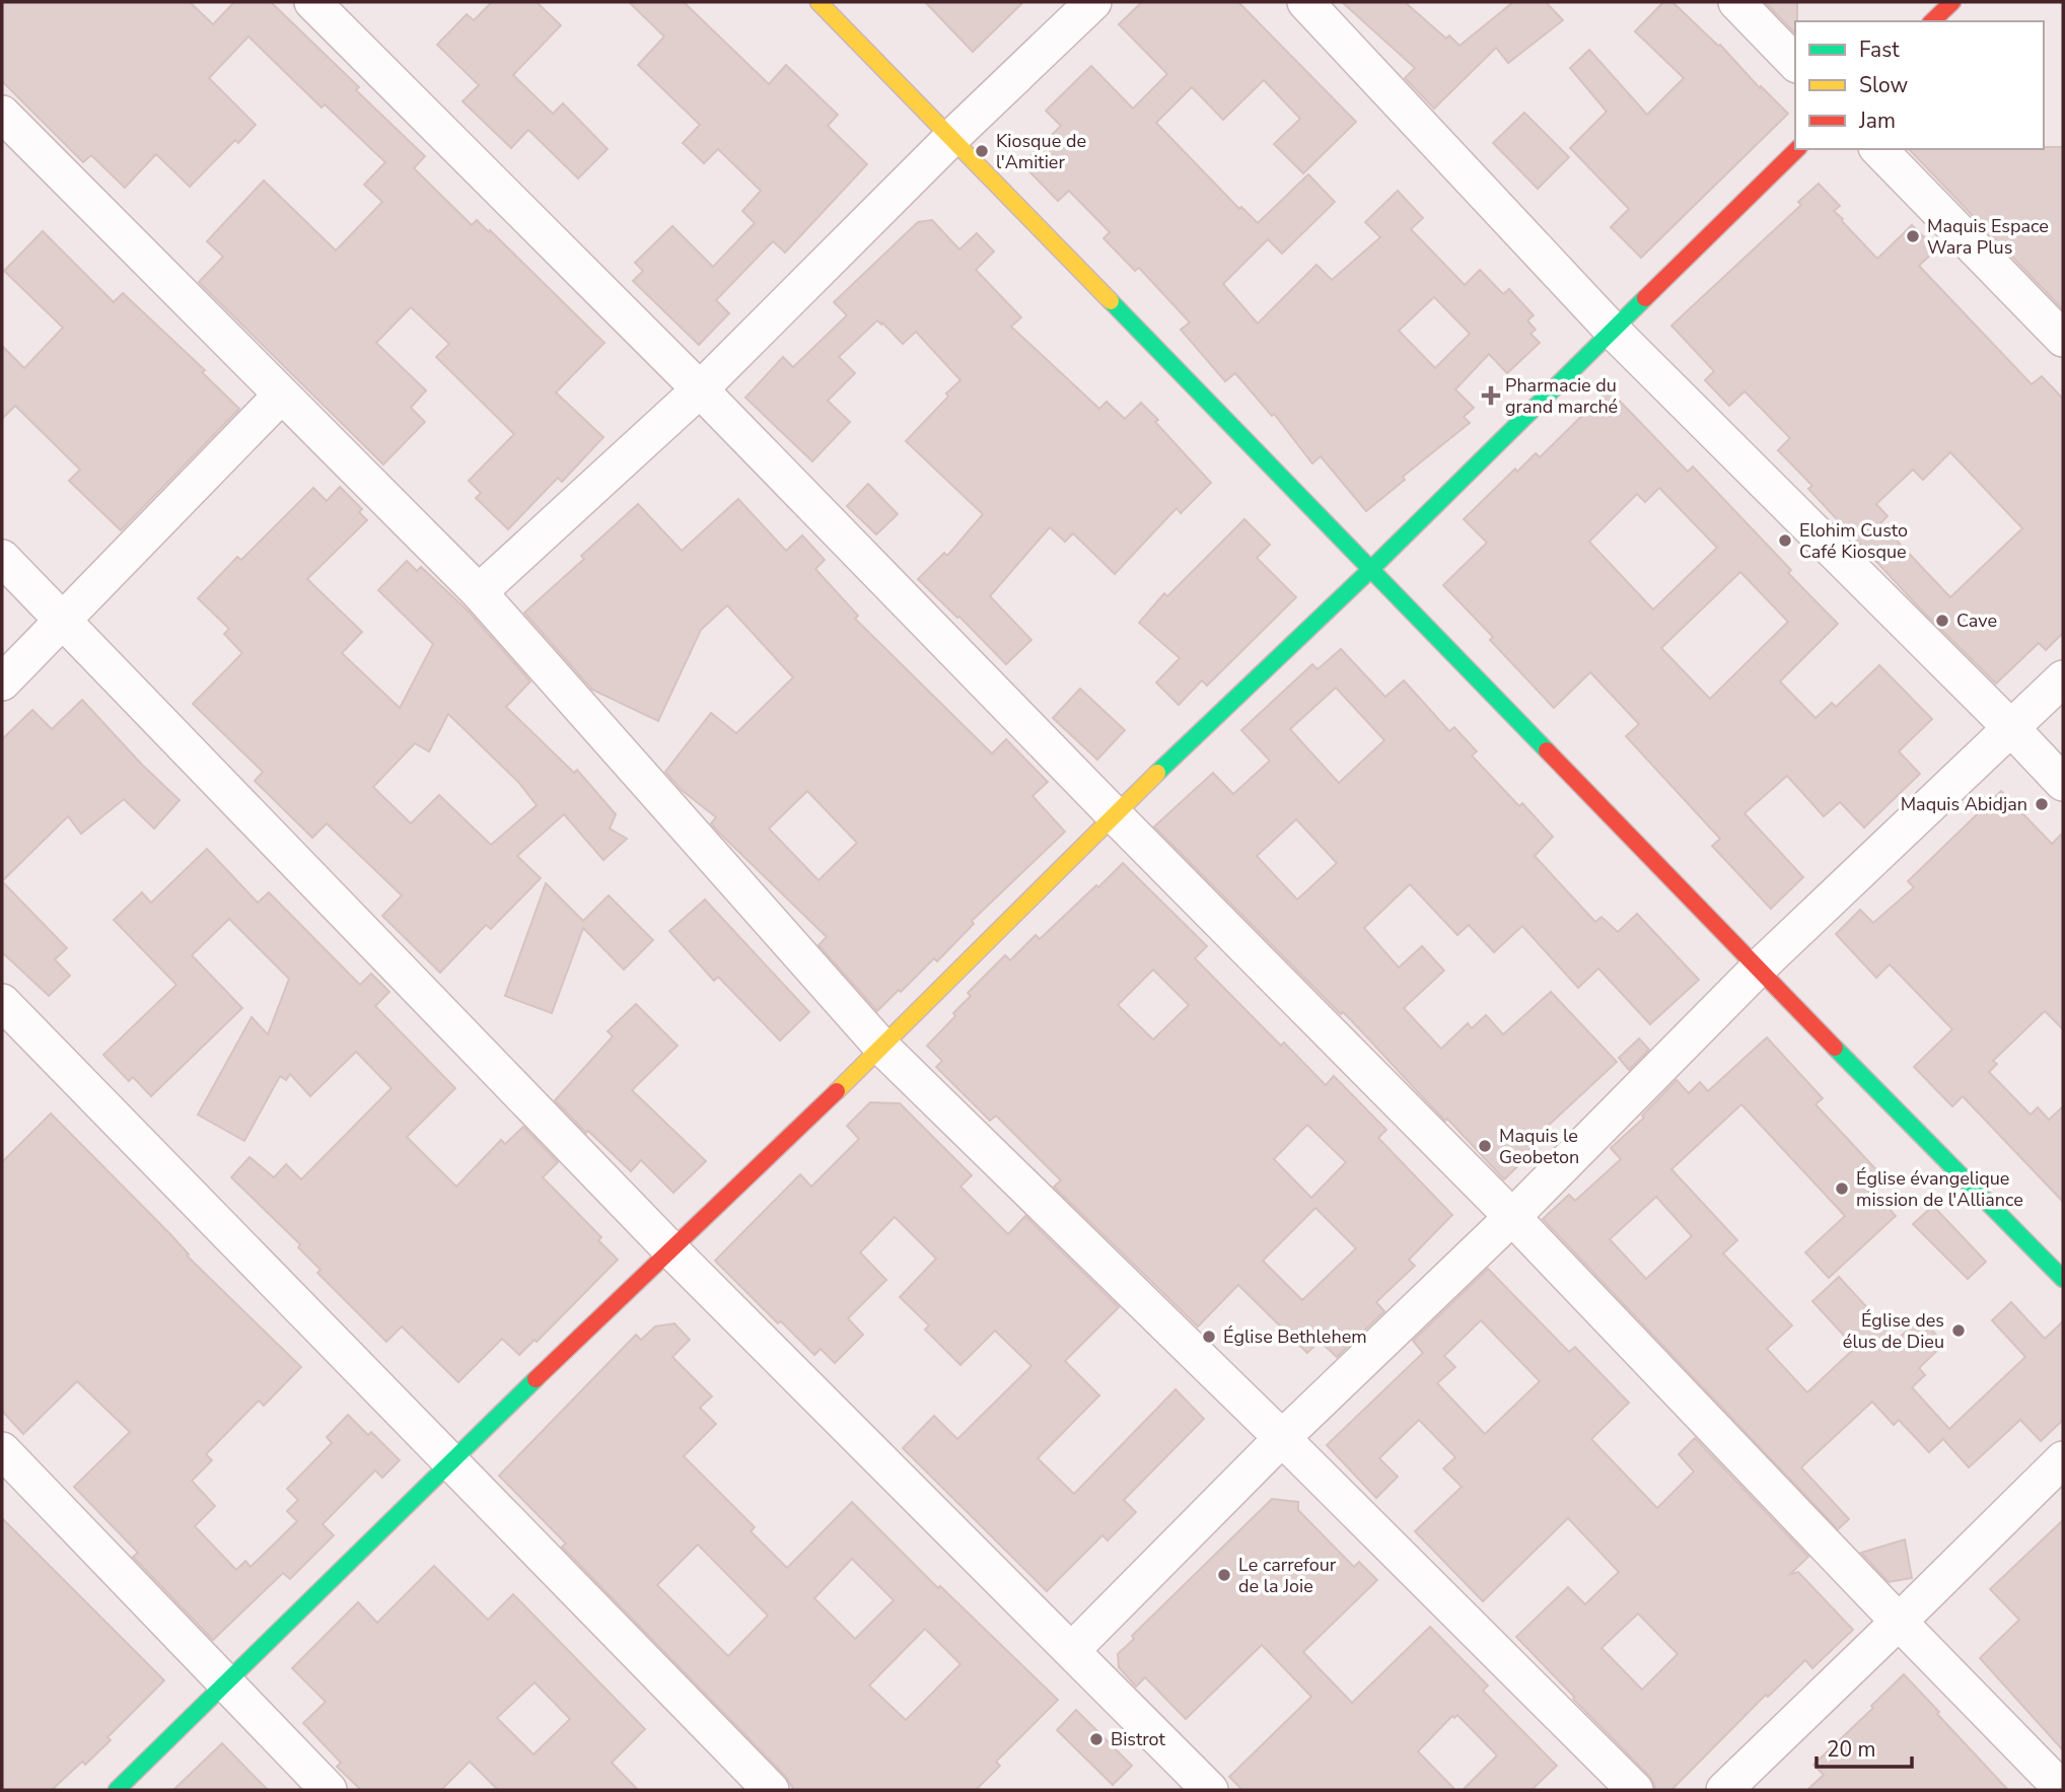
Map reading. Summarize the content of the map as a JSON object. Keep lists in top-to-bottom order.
{
  "places": {
    "other": [
      "Kiosque de l'Amitier",
      "Maquis Espace Wara Plus",
      "Elohim Custo Café Kiosque",
      "Cave",
      "Maquis Abidjan",
      "Maquis le Geobeton",
      "Église évangelique mission de l'Alliance",
      "Église des élus de Dieu",
      "Église Bethlehem",
      "Le carrefour de la Joie",
      "Bistrot"
    ],
    "health": ["Pharmacie du grand marché"]
  },
  "legend": ["Fast", "Slow", "Jam"],
  "scale_bar": "20 m"
}
